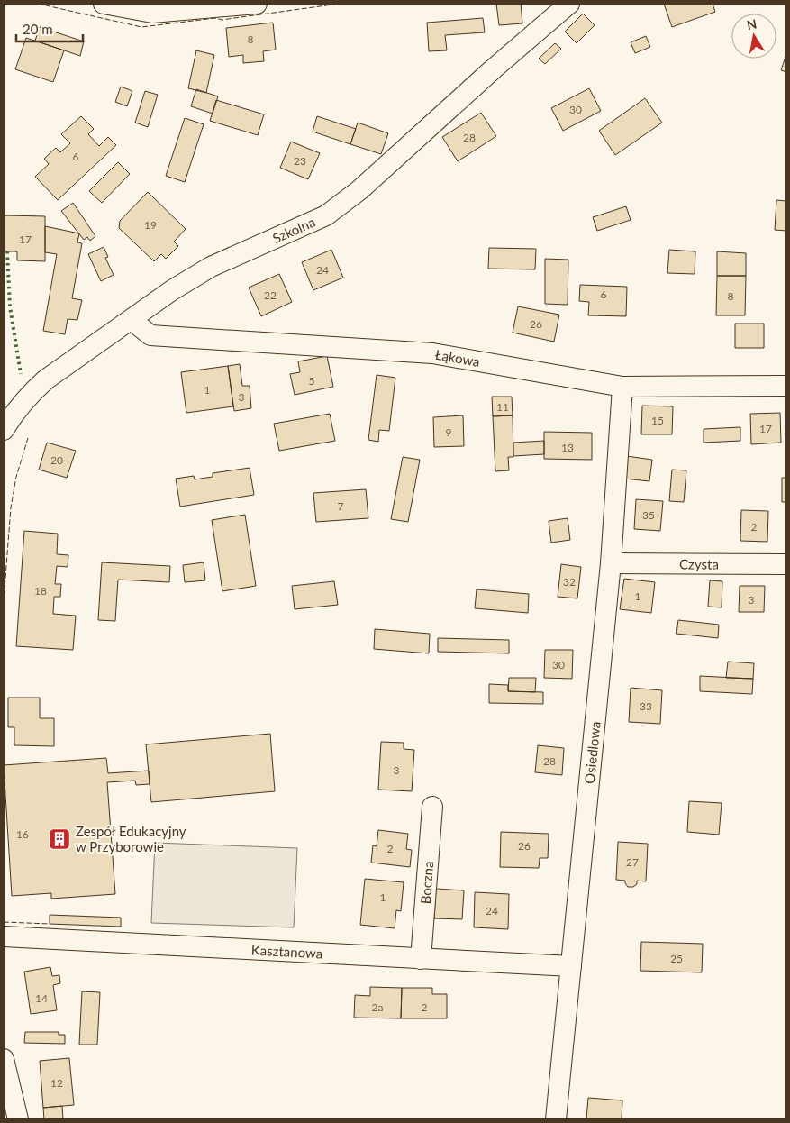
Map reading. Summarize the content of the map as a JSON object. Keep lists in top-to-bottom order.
{
  "streets": {
    "street": [
      "Szkolna",
      "Łąkowa",
      "Czysta",
      "Osiedlowa",
      "Boczna",
      "Kasztanowa"
    ]
  },
  "crossings": [
    ["Szkolna", "Łąkowa"],
    ["Łąkowa", "Osiedlowa"],
    ["Czysta", "Osiedlowa"],
    ["Osiedlowa", "Kasztanowa"],
    ["Boczna", "Kasztanowa"]
  ],
  "places": {
    "building": ["Zespół Edukacyjny w Przyborowie"]
  },
  "house_numbers": [
    "8",
    "30",
    "28",
    "6",
    "23",
    "19",
    "17",
    "24",
    "6",
    "22",
    "8",
    "26",
    "5",
    "1",
    "3",
    "11",
    "15",
    "17",
    "9",
    "13",
    "20",
    "7",
    "35",
    "2",
    "32",
    "18",
    "1",
    "3",
    "30",
    "33",
    "28",
    "3",
    "16",
    "26",
    "2",
    "27",
    "1",
    "24",
    "25",
    "14",
    "2a",
    "2",
    "12"
  ],
  "scale_bar": "20 m",
  "north": "top"
}
